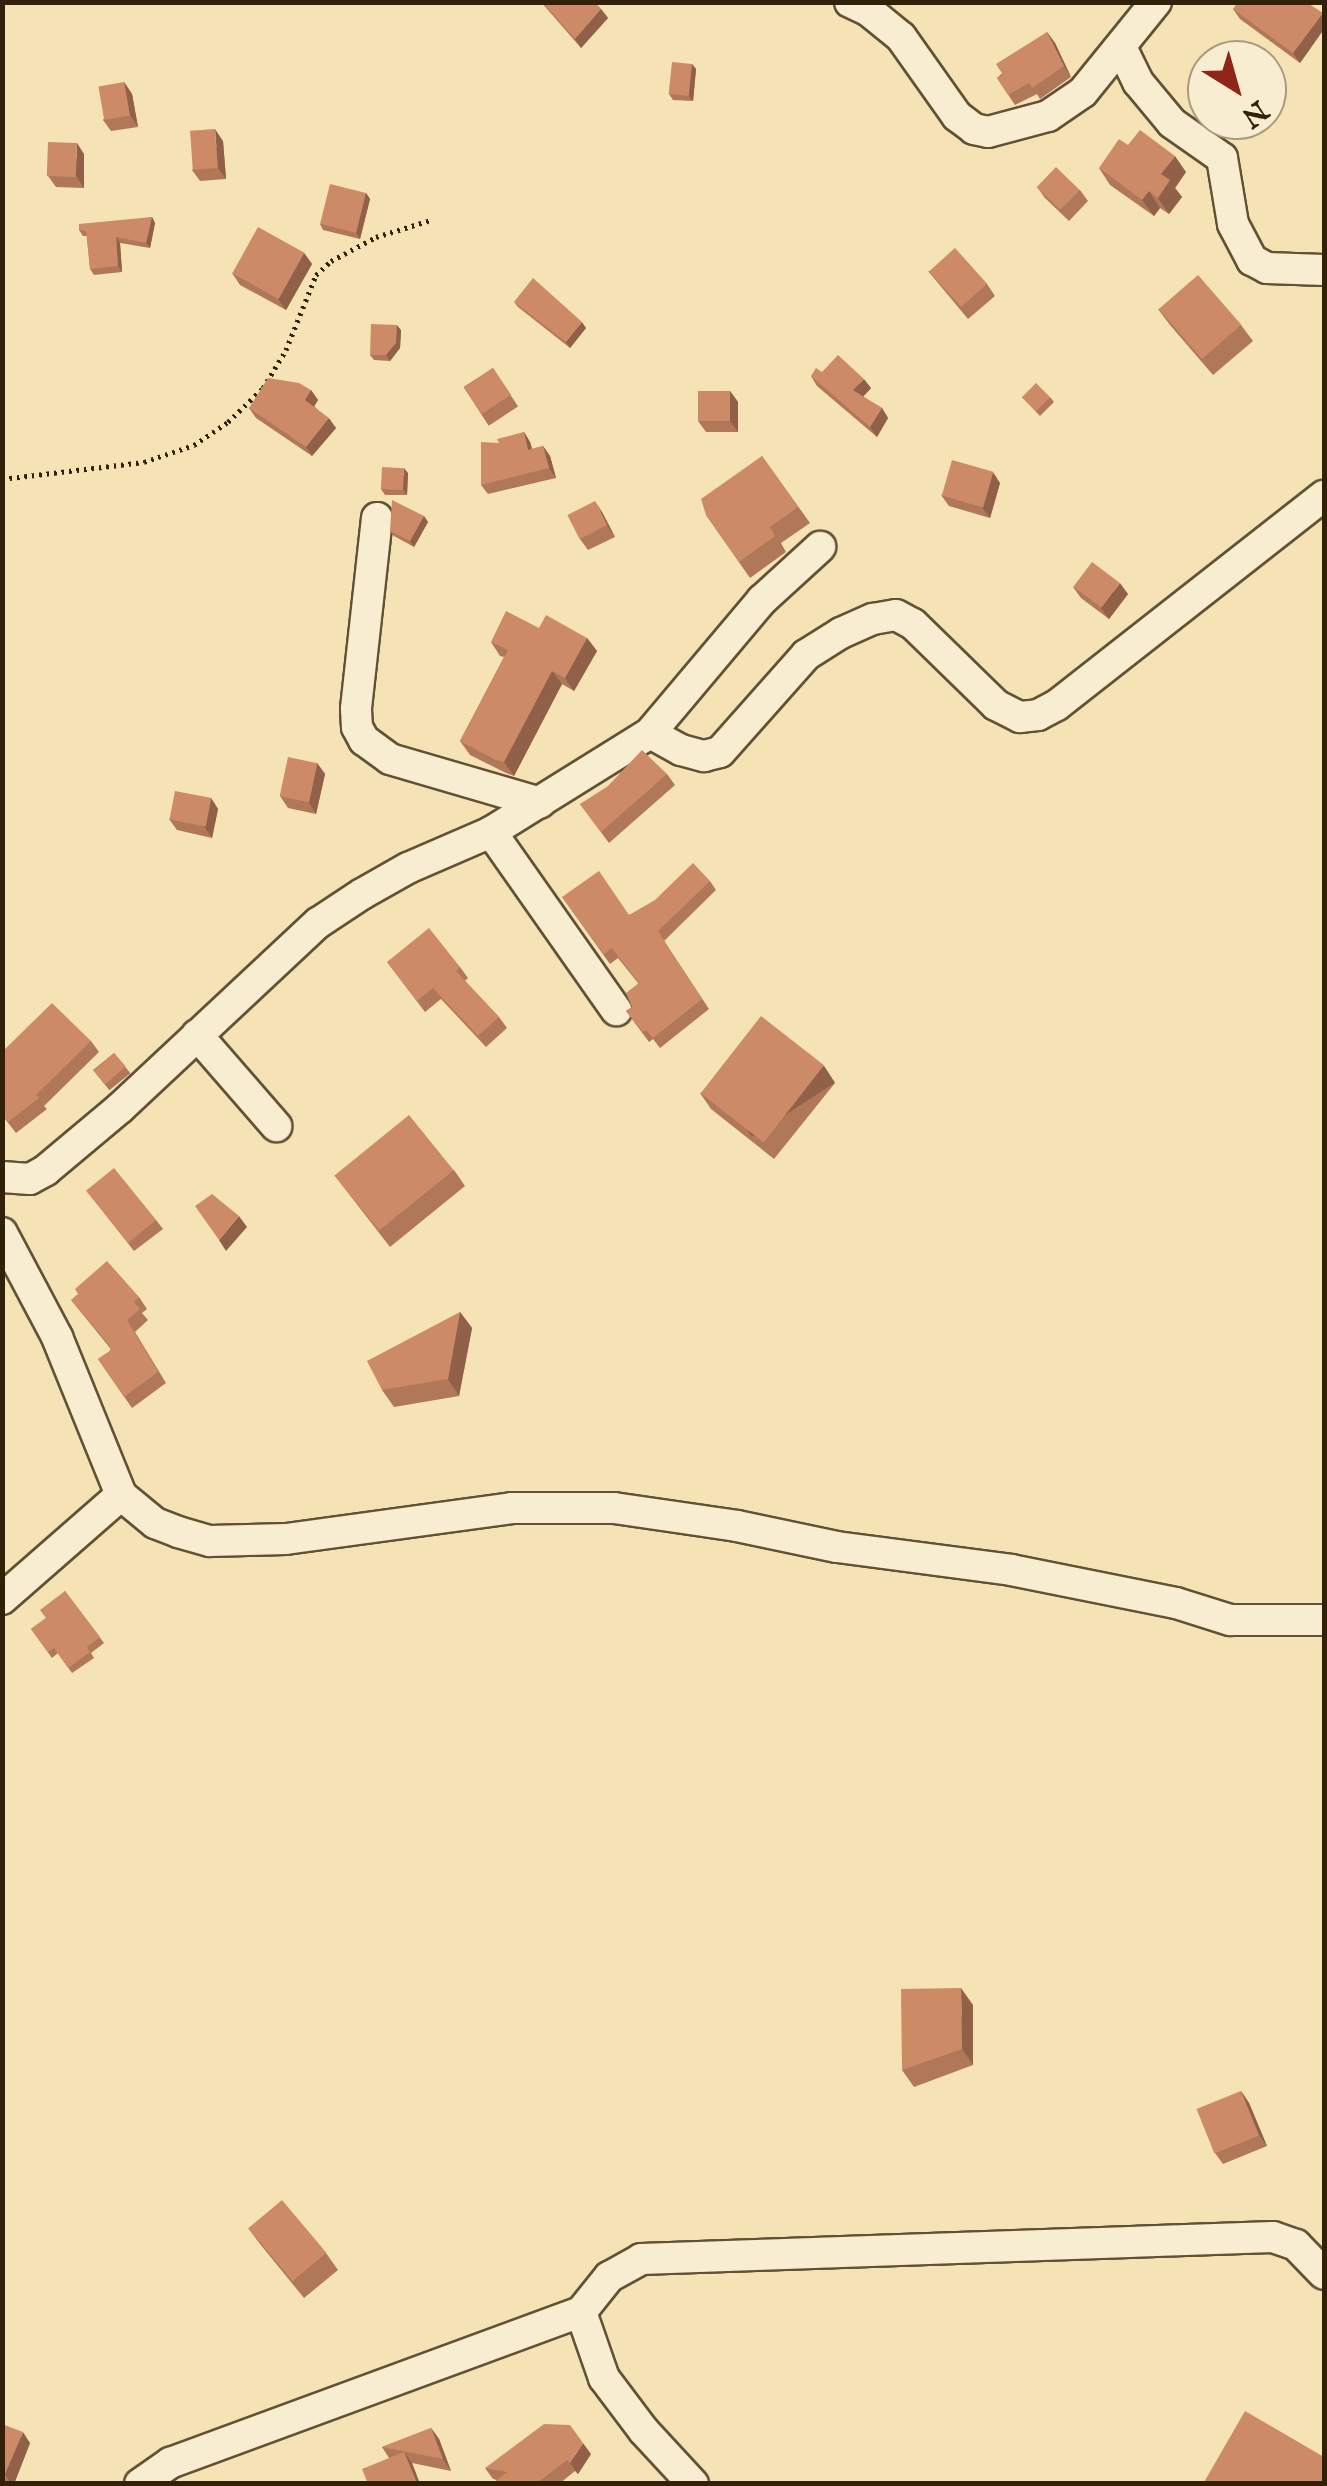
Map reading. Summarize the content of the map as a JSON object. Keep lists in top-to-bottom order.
{
  "north": "bottom right"
}
